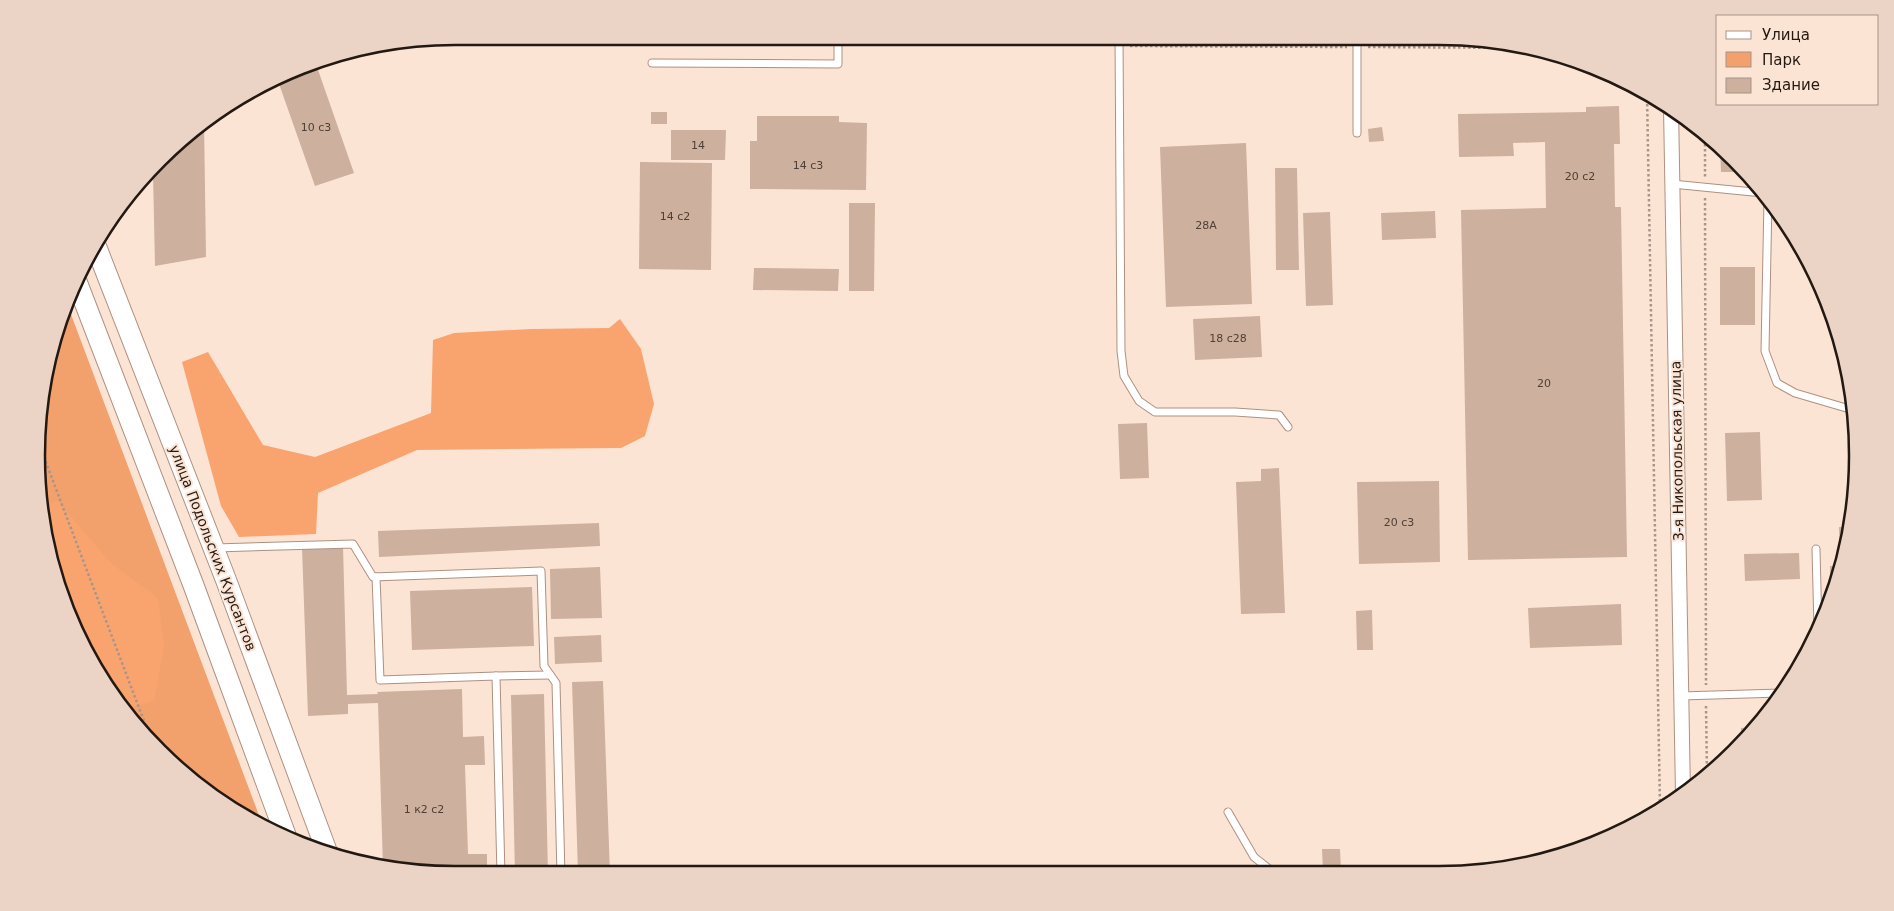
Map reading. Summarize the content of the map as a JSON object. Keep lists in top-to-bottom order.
{
  "streets": {
    "main road": ["улица Подольских Курсантов"],
    "street": ["3-я Никопольская улица"]
  },
  "house_numbers": [
    "10 с3",
    "14",
    "14 с3",
    "20 с2",
    "14 с2",
    "28А",
    "18 с28",
    "20",
    "20 с3",
    "1 к2 с2"
  ],
  "legend": ["Улица", "Парк", "Здание"]
}
